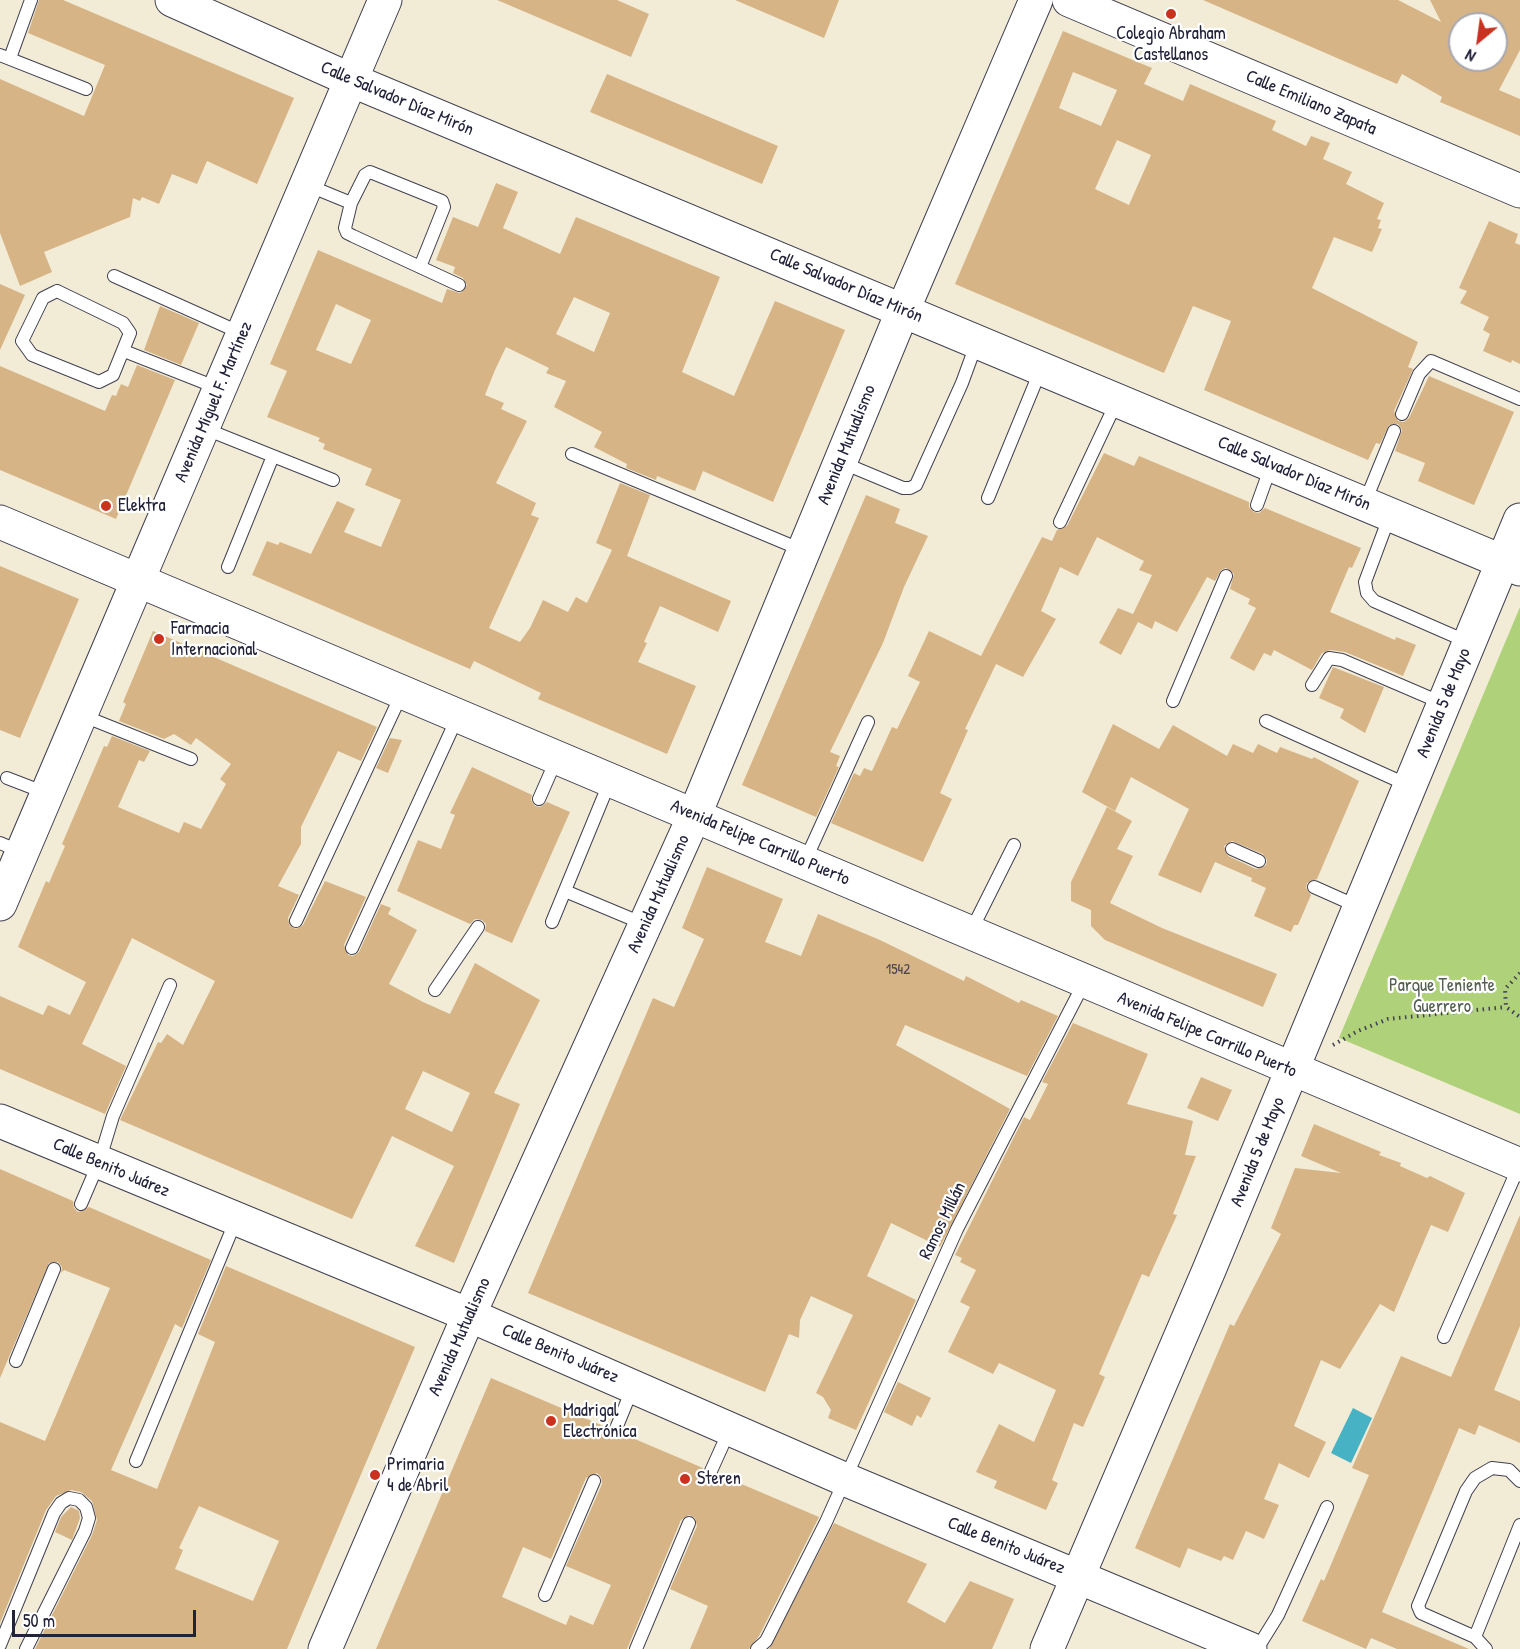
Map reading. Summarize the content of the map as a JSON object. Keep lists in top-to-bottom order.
{
  "streets": {
    "main road": [
      "Calle Salvador Díaz Mirón",
      "Calle Emiliano Zapata",
      "Avenida Miguel F. Martínez",
      "Avenida Mutualismo",
      "Avenida 5 de Mayo",
      "Avenida Felipe Carrillo Puerto",
      "Calle Benito Juárez"
    ],
    "lane": ["Ramos Millán"]
  },
  "crossings": [
    ["Calle Salvador Díaz Mirón", "Avenida Miguel F. Martínez"],
    ["Calle Salvador Díaz Mirón", "Avenida Mutualismo"],
    ["Calle Salvador Díaz Mirón", "Avenida 5 de Mayo"],
    ["Avenida Miguel F. Martínez", "Avenida Felipe Carrillo Puerto"],
    ["Avenida Mutualismo", "Avenida Felipe Carrillo Puerto"],
    ["Avenida Mutualismo", "Calle Benito Juárez"],
    ["Avenida 5 de Mayo", "Avenida Felipe Carrillo Puerto"],
    ["Avenida 5 de Mayo", "Calle Benito Juárez"],
    ["Avenida Felipe Carrillo Puerto", "Ramos Millán"],
    ["Calle Benito Juárez", "Ramos Millán"]
  ],
  "parks": ["Parque Teniente Guerrero"],
  "places": [
    "Colegio Abraham Castellanos",
    "Elektra",
    "Farmacia Internacional",
    "Madrigal Electrónica",
    "Primaria 4 de Abril",
    "Steren"
  ],
  "house_numbers": ["1542"],
  "scale_bar": "50 m",
  "north": "bottom left"
}
